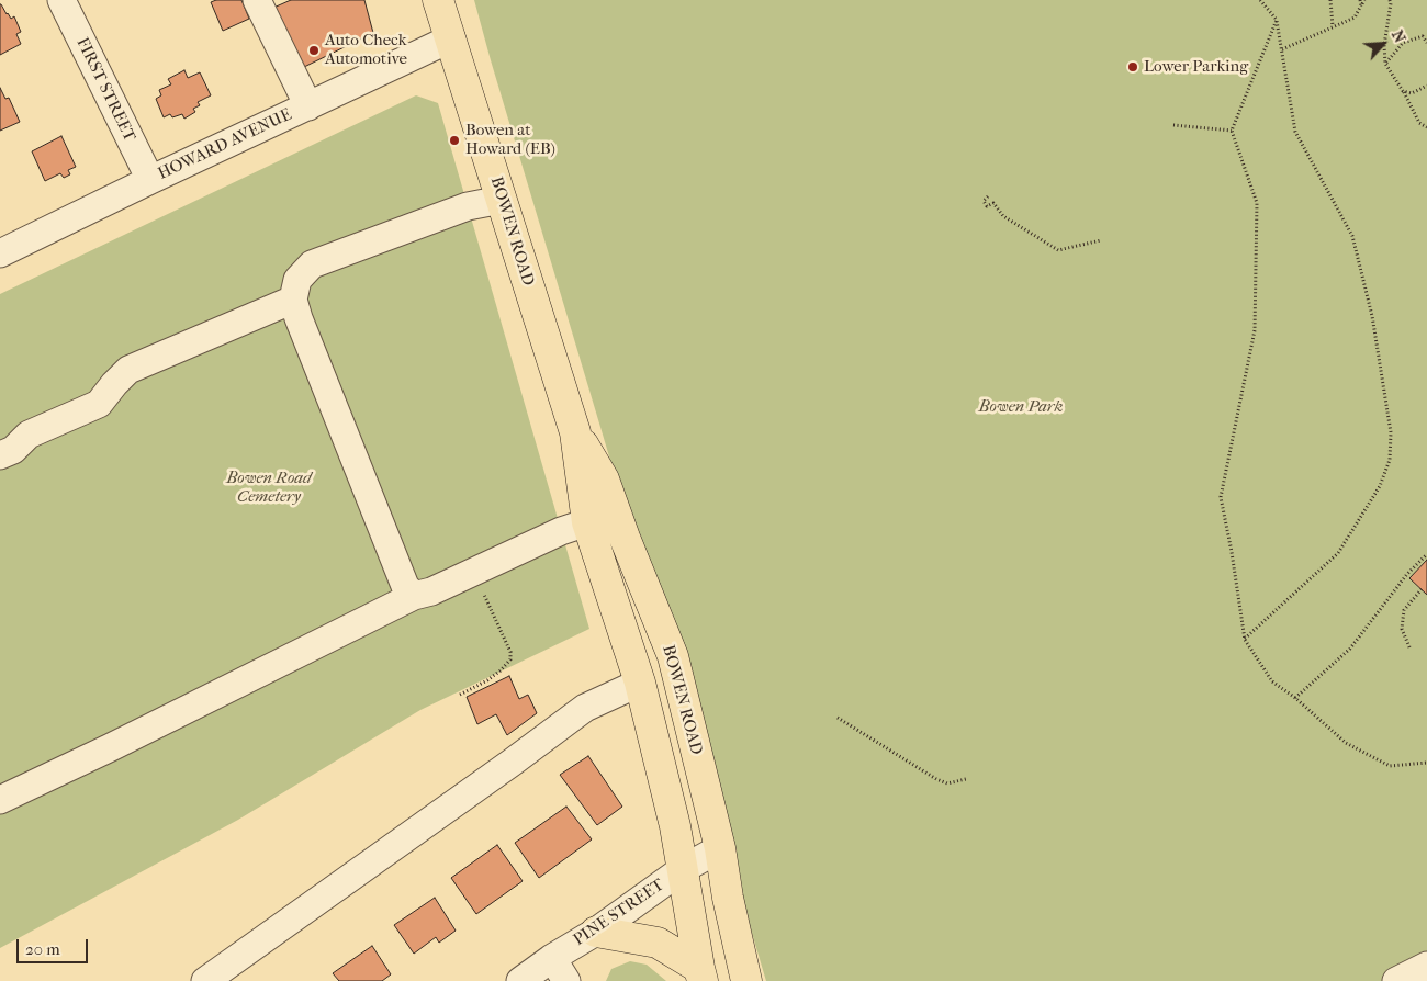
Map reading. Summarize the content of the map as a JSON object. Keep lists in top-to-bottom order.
{
  "streets": {
    "main road": ["BOWEN ROAD"],
    "street": ["FIRST STREET", "HOWARD AVENUE", "PINE STREET"]
  },
  "crossings": [
    ["FIRST STREET", "HOWARD AVENUE"],
    ["HOWARD AVENUE", "BOWEN ROAD"],
    ["BOWEN ROAD", "PINE STREET"]
  ],
  "parks": ["Bowen Park", "Bowen Road Cemetery"],
  "places": ["Auto Check Automotive", "Lower Parking", "Bowen at Howard (EB)"],
  "scale_bar": "20 m",
  "north": "top right"
}
